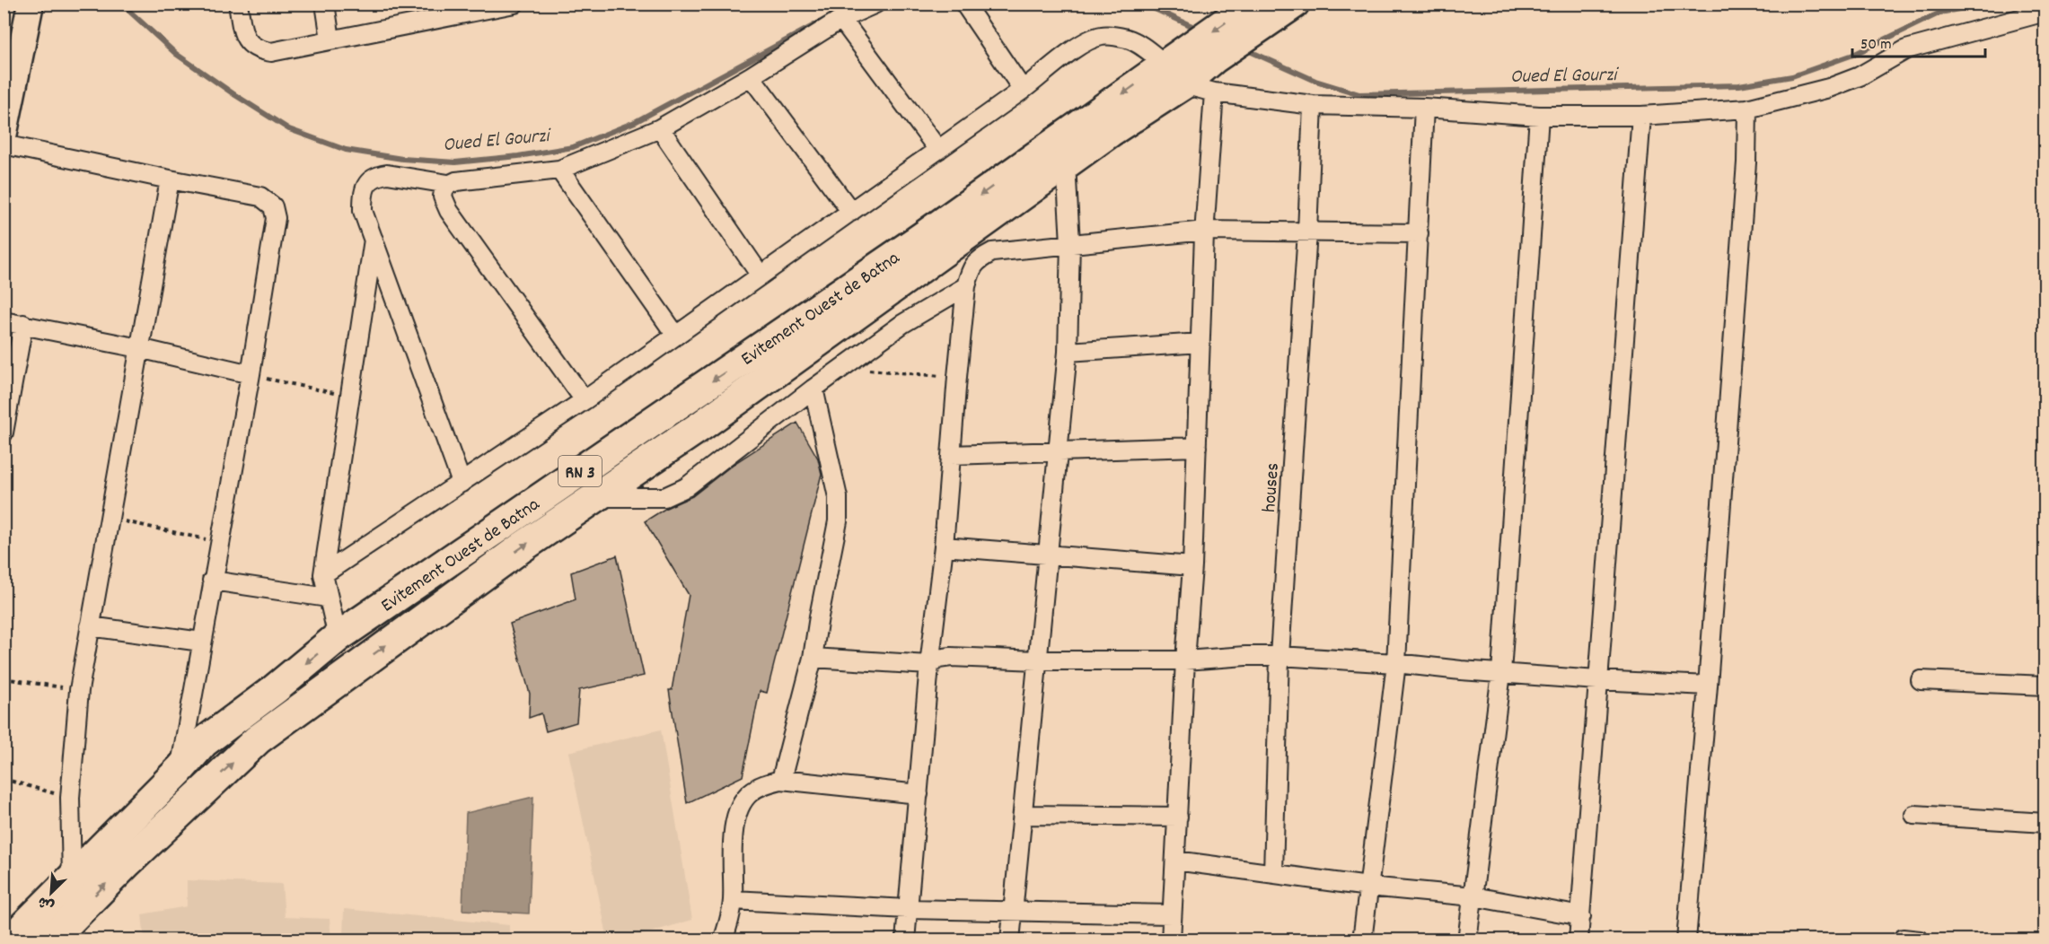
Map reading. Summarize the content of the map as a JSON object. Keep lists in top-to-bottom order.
{
  "streets": {
    "highway": ["Evitement Ouest de Batna", "RN 3"],
    "street": ["houses"]
  },
  "crossings": [
    ["Evitement Ouest de Batna", "RN 3"]
  ],
  "water": ["Oued El Gourzi"],
  "scale_bar": "50 m",
  "north": "bottom left"
}
